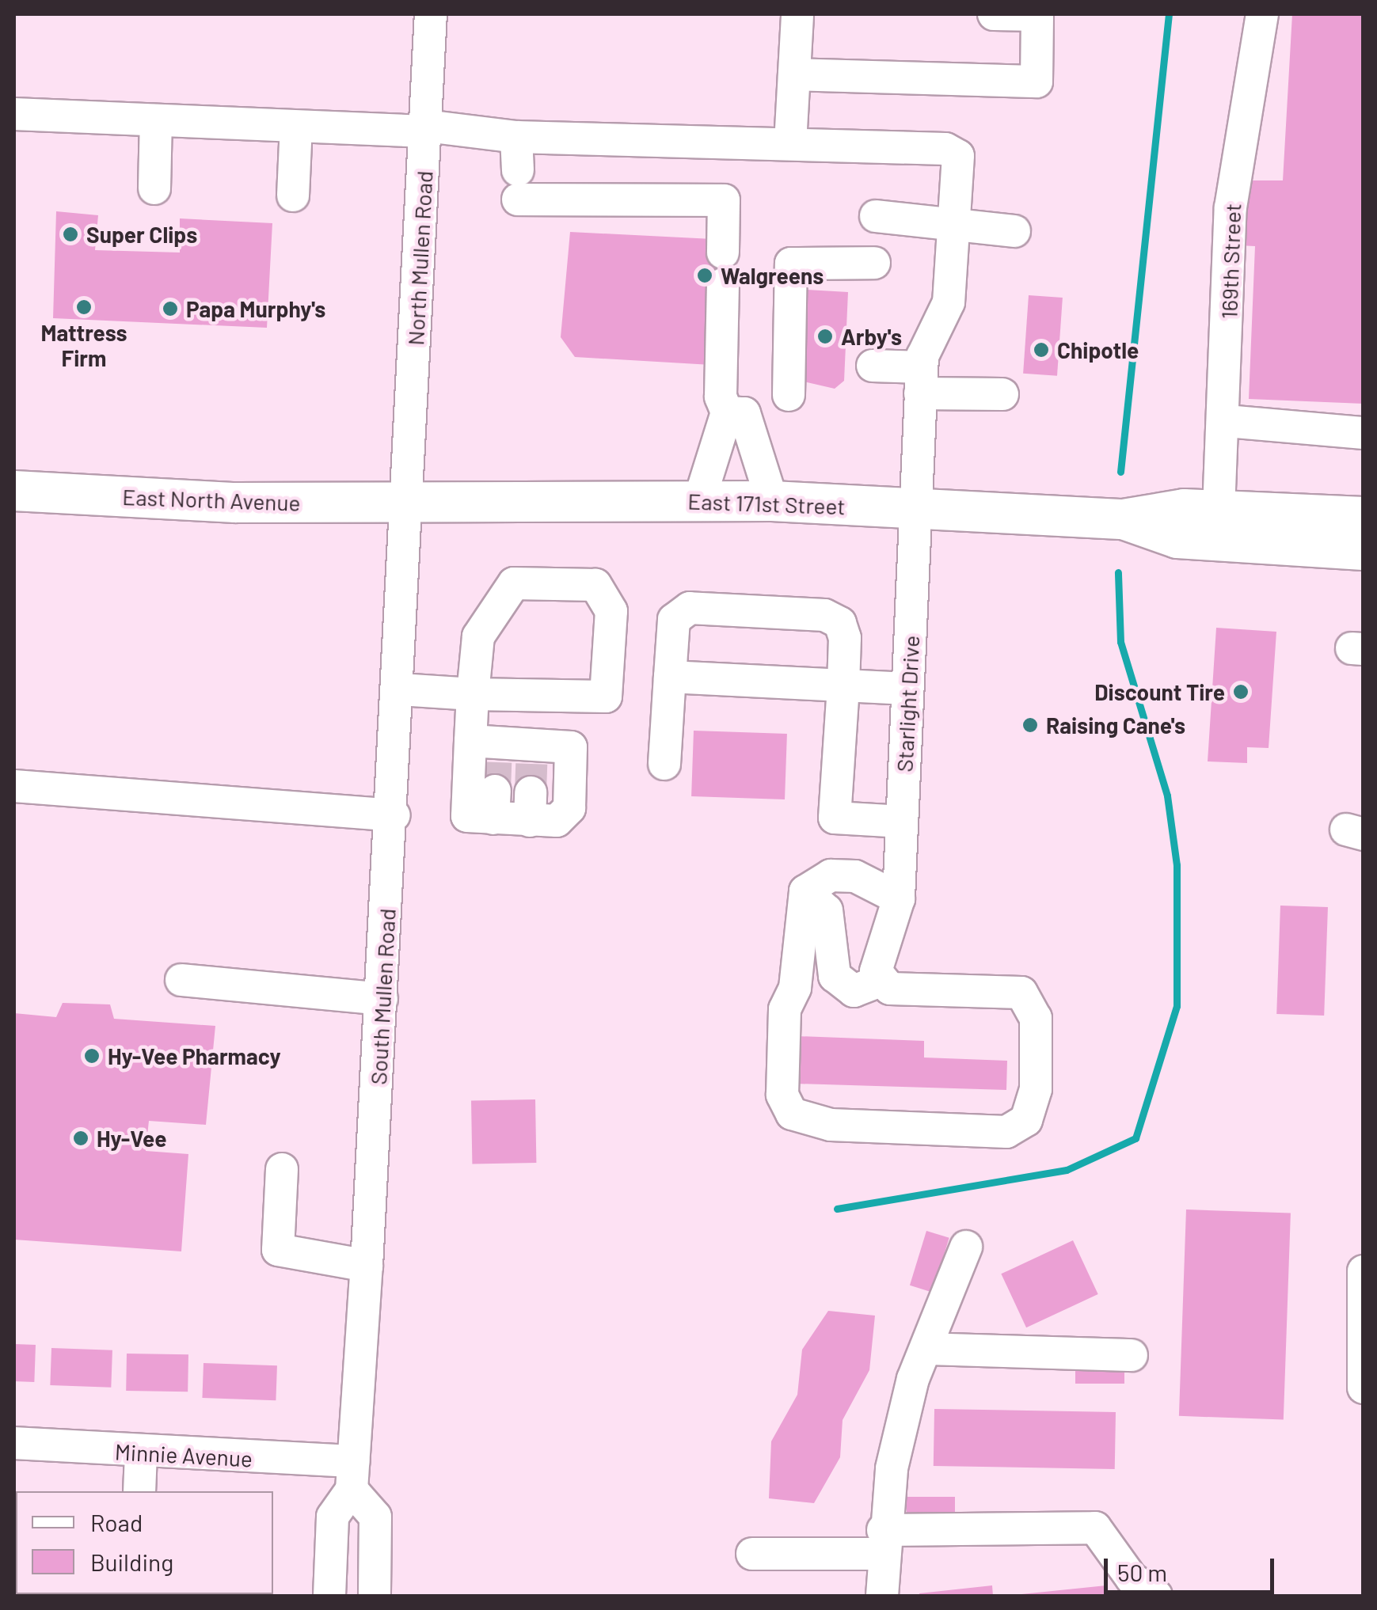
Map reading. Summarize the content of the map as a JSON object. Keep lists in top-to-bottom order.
{
  "streets": {
    "main road": ["East North Avenue", "East 171st Street"],
    "street": [
      "North Mullen Road",
      "169th Street",
      "Starlight Drive",
      "South Mullen Road",
      "Minnie Avenue"
    ]
  },
  "crossings": [
    ["North Mullen Road", "East North Avenue"],
    ["North Mullen Road", "East 171st Street"],
    ["North Mullen Road", "South Mullen Road"],
    ["169th Street", "East 171st Street"],
    ["East North Avenue", "East 171st Street"],
    ["East North Avenue", "South Mullen Road"],
    ["East 171st Street", "Starlight Drive"],
    ["East 171st Street", "South Mullen Road"],
    ["South Mullen Road", "Minnie Avenue"]
  ],
  "places": [
    "Super Clips",
    "Walgreens",
    "Mattress Firm",
    "Papa Murphy's",
    "Arby's",
    "Chipotle",
    "Discount Tire",
    "Raising Cane's",
    "Hy-Vee Pharmacy",
    "Hy-Vee"
  ],
  "legend": ["Road", "Building"],
  "scale_bar": "50 m"
}
